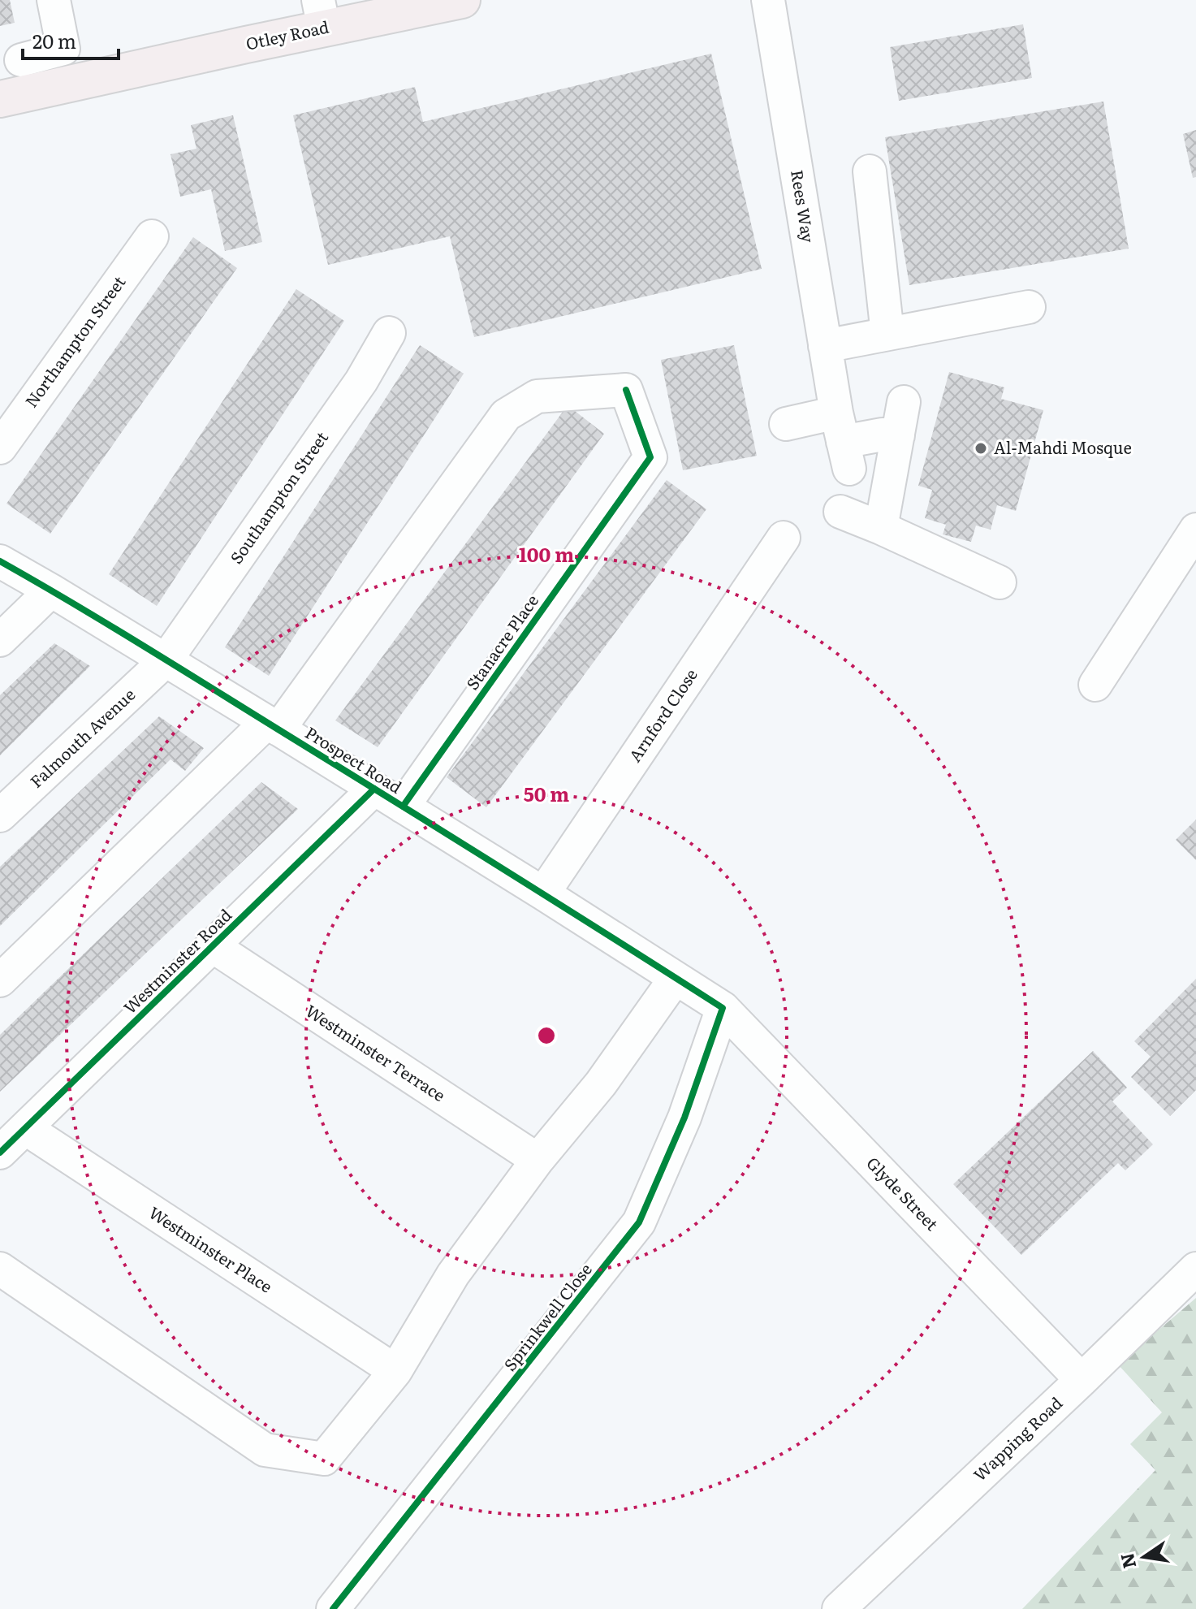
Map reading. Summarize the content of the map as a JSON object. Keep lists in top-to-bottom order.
{
  "streets": {
    "main road": ["Otley Road"],
    "street": [
      "Rees Way",
      "Northampton Street",
      "Southampton Street",
      "Stanacre Place",
      "Arnford Close",
      "Falmouth Avenue",
      "Prospect Road",
      "Westminster Road",
      "Westminster Terrace",
      "Glyde Street",
      "Westminster Place",
      "Sprinkwell Close",
      "Wapping Road"
    ]
  },
  "crossings": [
    ["Southampton Street", "Falmouth Avenue"],
    ["Southampton Street", "Prospect Road"],
    ["Stanacre Place", "Prospect Road"],
    ["Arnford Close", "Prospect Road"],
    ["Falmouth Avenue", "Prospect Road"],
    ["Prospect Road", "Westminster Road"],
    ["Prospect Road", "Glyde Street"],
    ["Prospect Road", "Sprinkwell Close"],
    ["Westminster Road", "Westminster Terrace"],
    ["Westminster Road", "Westminster Place"],
    ["Glyde Street", "Sprinkwell Close"],
    ["Glyde Street", "Wapping Road"]
  ],
  "places": ["Al‐Mahdi Mosque"],
  "scale_bar": "20 m",
  "north": "left",
  "rings": ["100 m", "50 m"]
}
